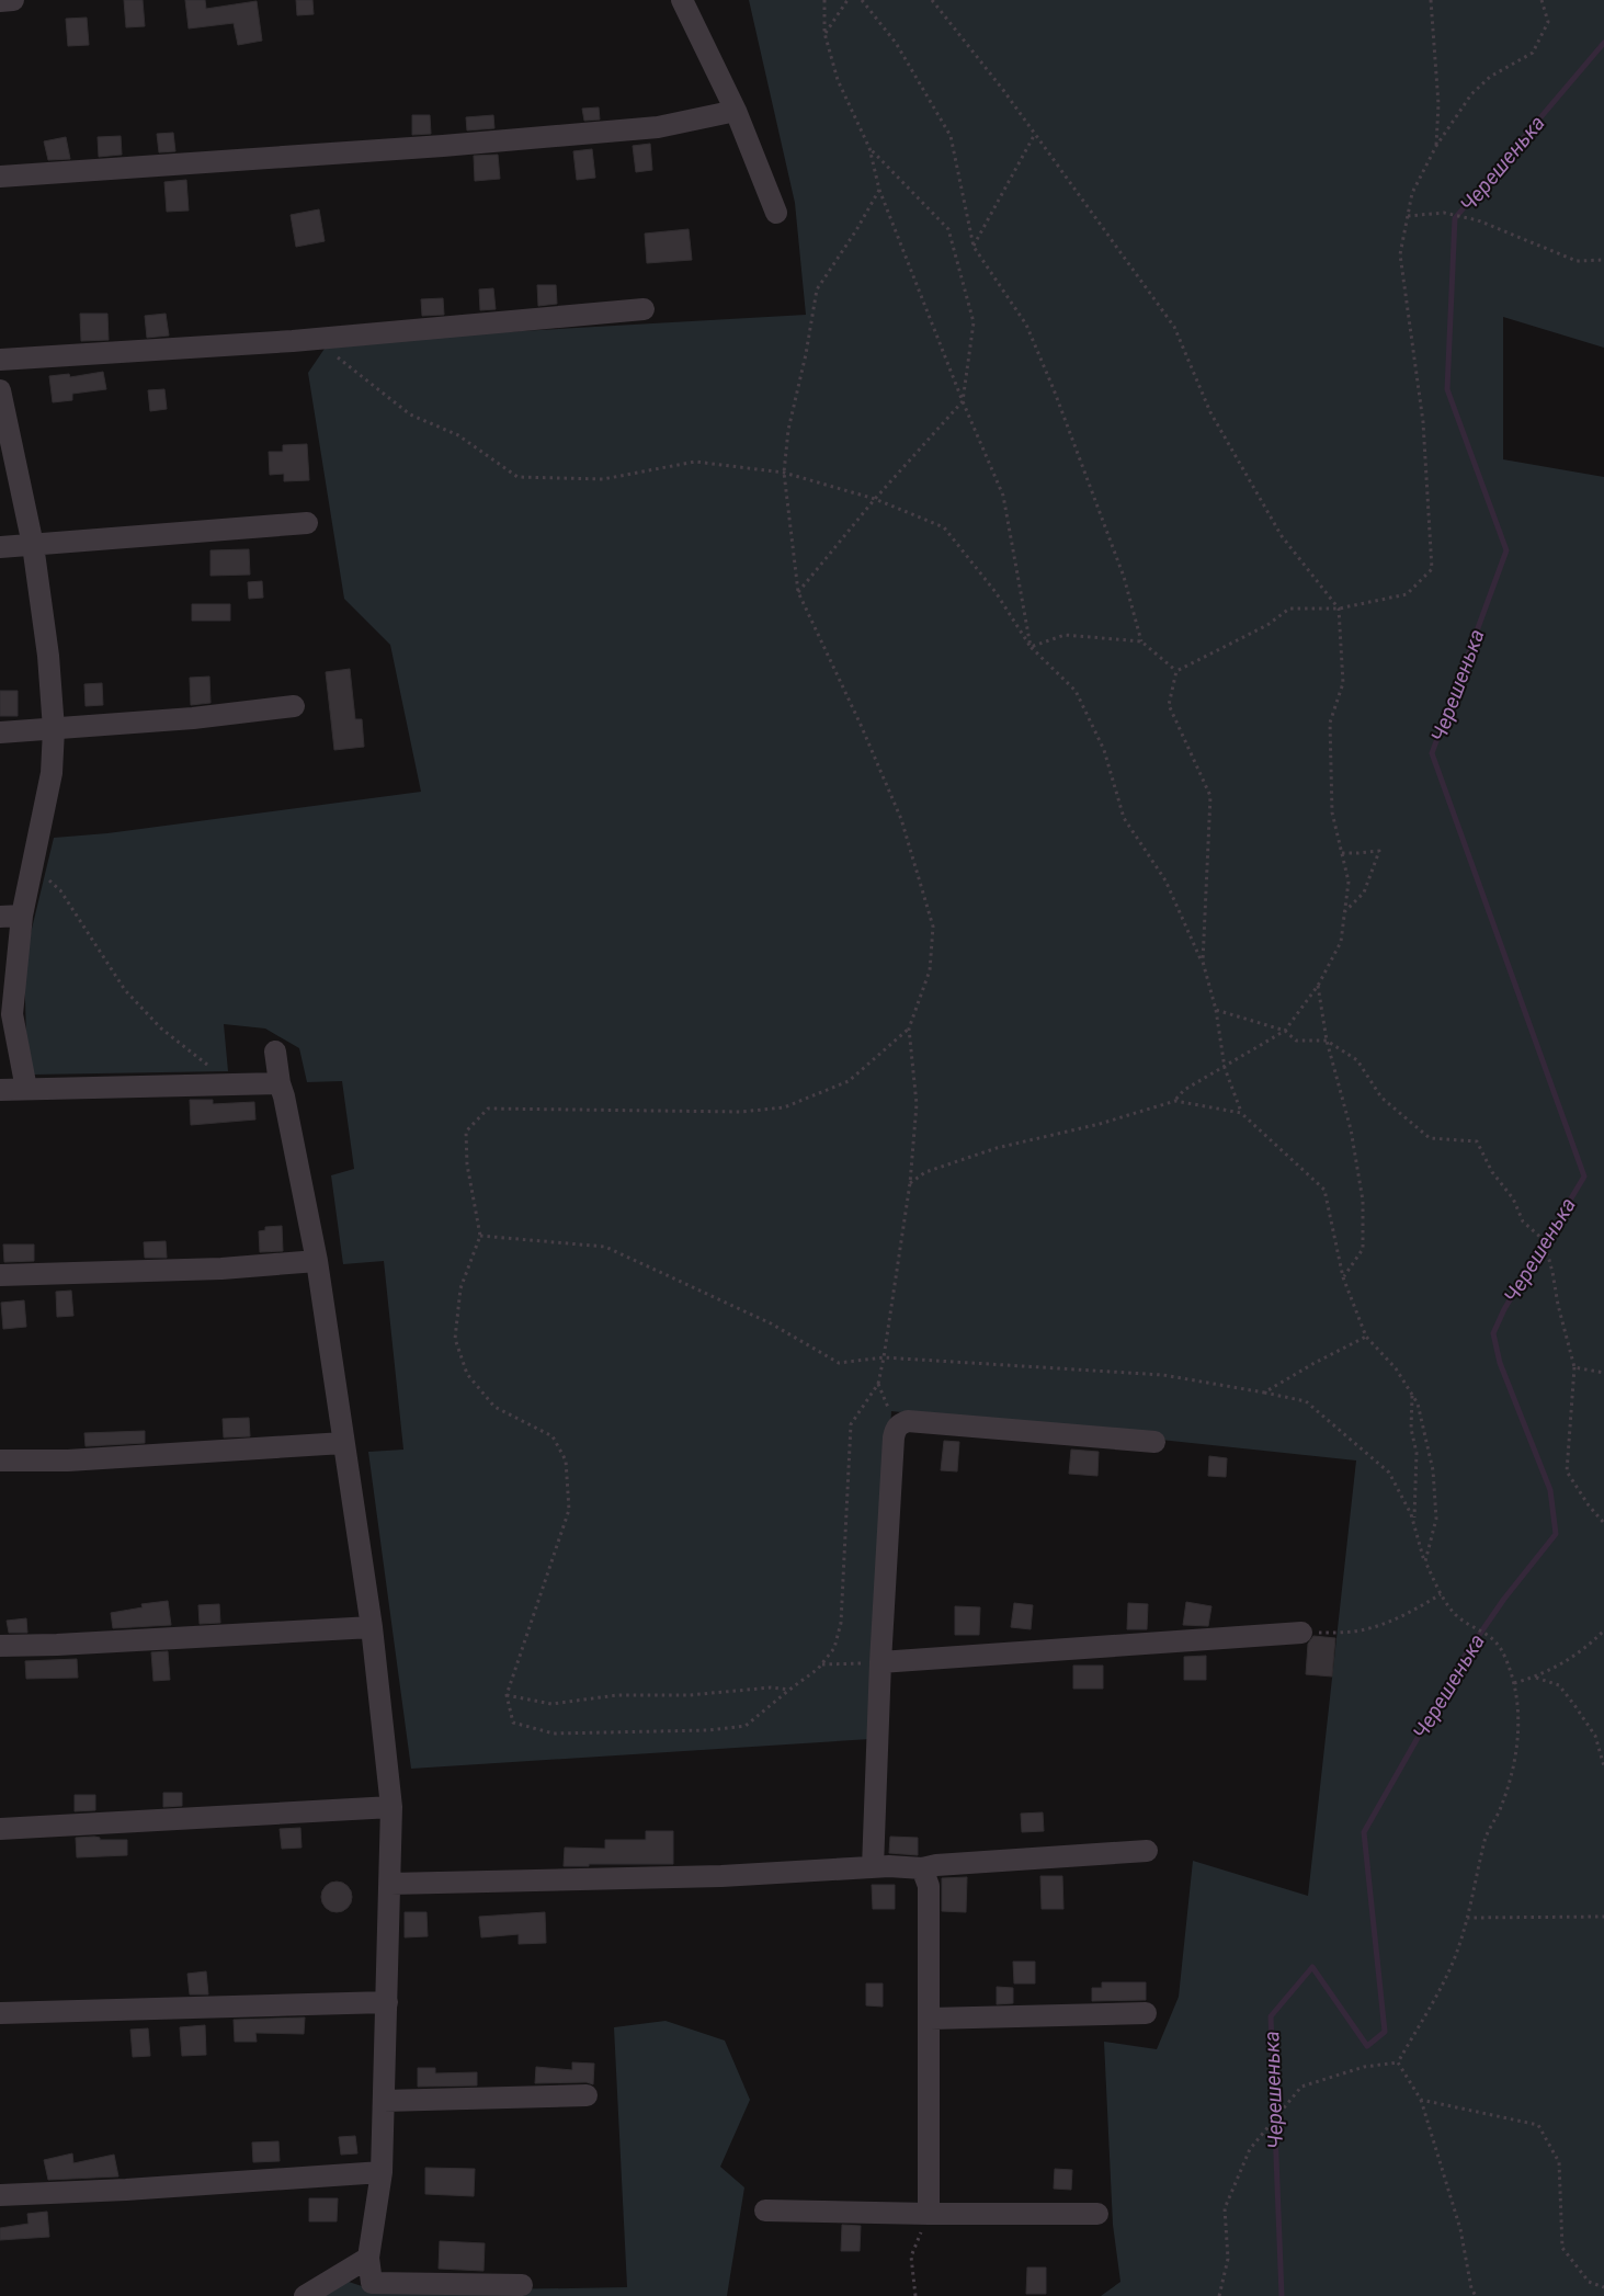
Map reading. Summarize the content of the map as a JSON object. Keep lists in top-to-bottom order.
{
  "water": ["Черешенька"]
}
